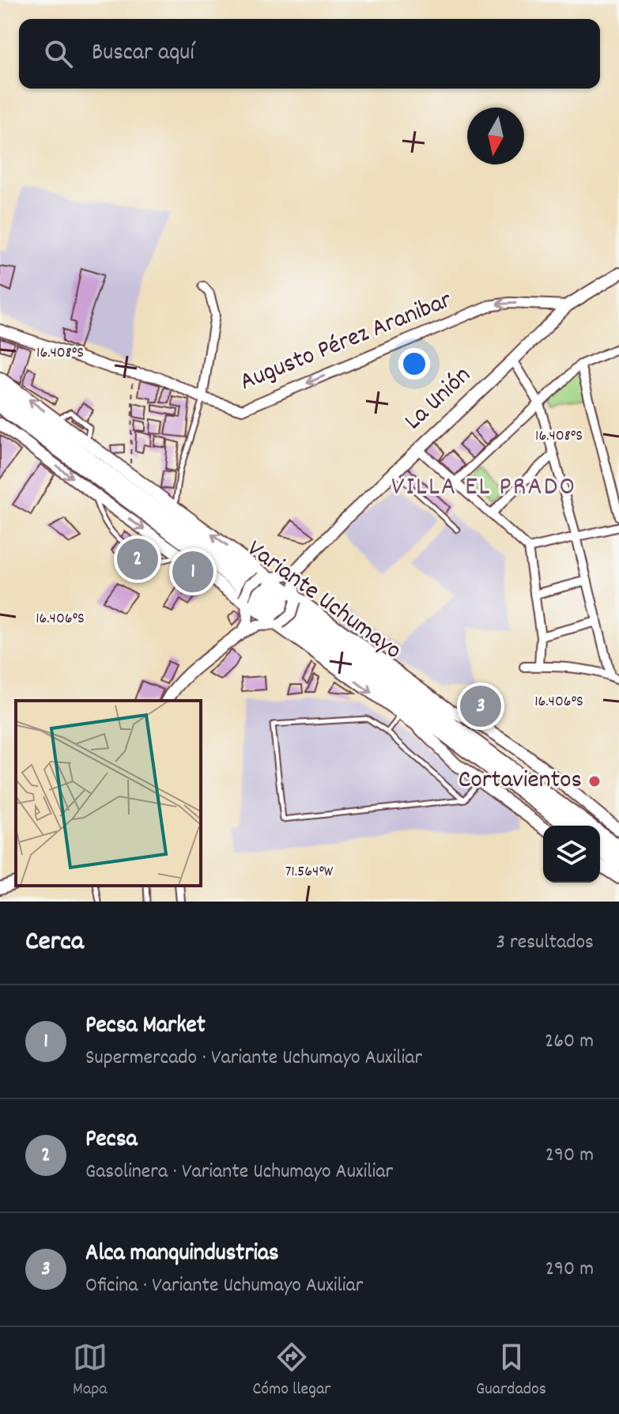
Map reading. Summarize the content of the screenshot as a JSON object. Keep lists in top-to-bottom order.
{
  "streets": {
    "highway": ["Variante Uchumayo"],
    "main road": ["La Unión"],
    "street": ["Augusto Pérez Aranibar"]
  },
  "crossings": [
    ["Augusto Pérez Aranibar", "La Unión"]
  ],
  "one_way": ["Augusto Pérez Aranibar"],
  "districts": ["VILLA EL PRADO"],
  "places": ["Cortavientos"],
  "north": "bottom",
  "page": {
    "search": "Buscar aquí",
    "pins": ["2", "1", "3"],
    "heading": ["Cerca", "3 resultados"],
    "list": [
      {
        "mark": "1",
        "name": "Pecsa Market",
        "note": "Supermercado · Variante Uchumayo Auxiliar",
        "value": "260 m"
      },
      {
        "mark": "2",
        "name": "Pecsa",
        "note": "Gasolinera · Variante Uchumayo Auxiliar",
        "value": "290 m"
      },
      {
        "mark": "3",
        "name": "Alca manquindustrias",
        "note": "Oficina · Variante Uchumayo Auxiliar",
        "value": "290 m"
      }
    ],
    "nav": ["Mapa", "Cómo llegar", "Guardados"]
  },
  "coordinates": ["16.408°S", "16.406°S", "71.564°W"]
}
